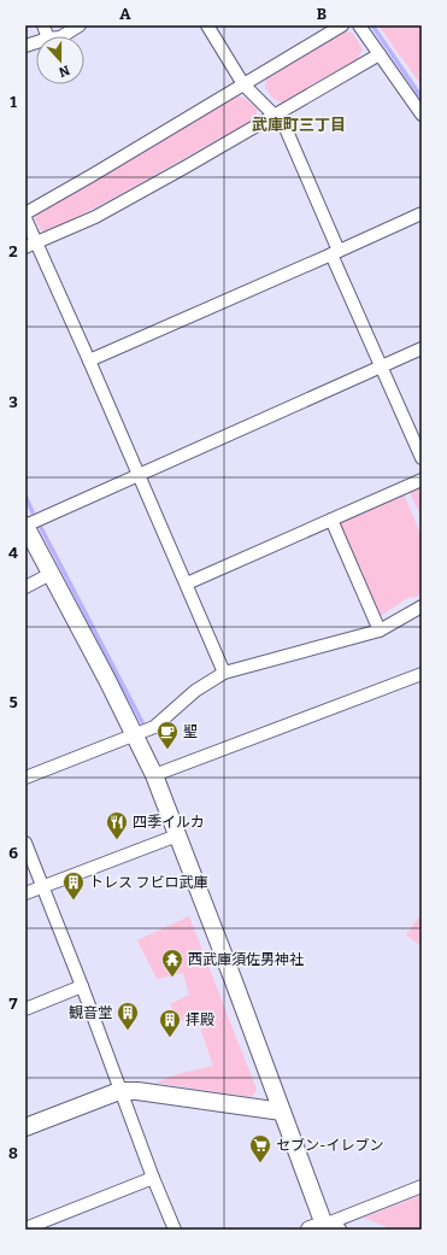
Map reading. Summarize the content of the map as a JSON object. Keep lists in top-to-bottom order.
{
  "districts": ["武庫町三丁目"],
  "places": {
    "cafe": ["聖"],
    "restaurant": ["四季イルカ"],
    "building": ["トレス フビロ武庫", "観音堂", "拝殿"],
    "temple": ["西武庫須佐男神社"],
    "supermarket": ["セブン-イレブン"]
  },
  "north": "bottom",
  "grid": {
    "columns": ["A", "B"],
    "rows": [
      "1",
      "2",
      "3",
      "4",
      "5",
      "6",
      "7",
      "8"
    ]
  }
}
